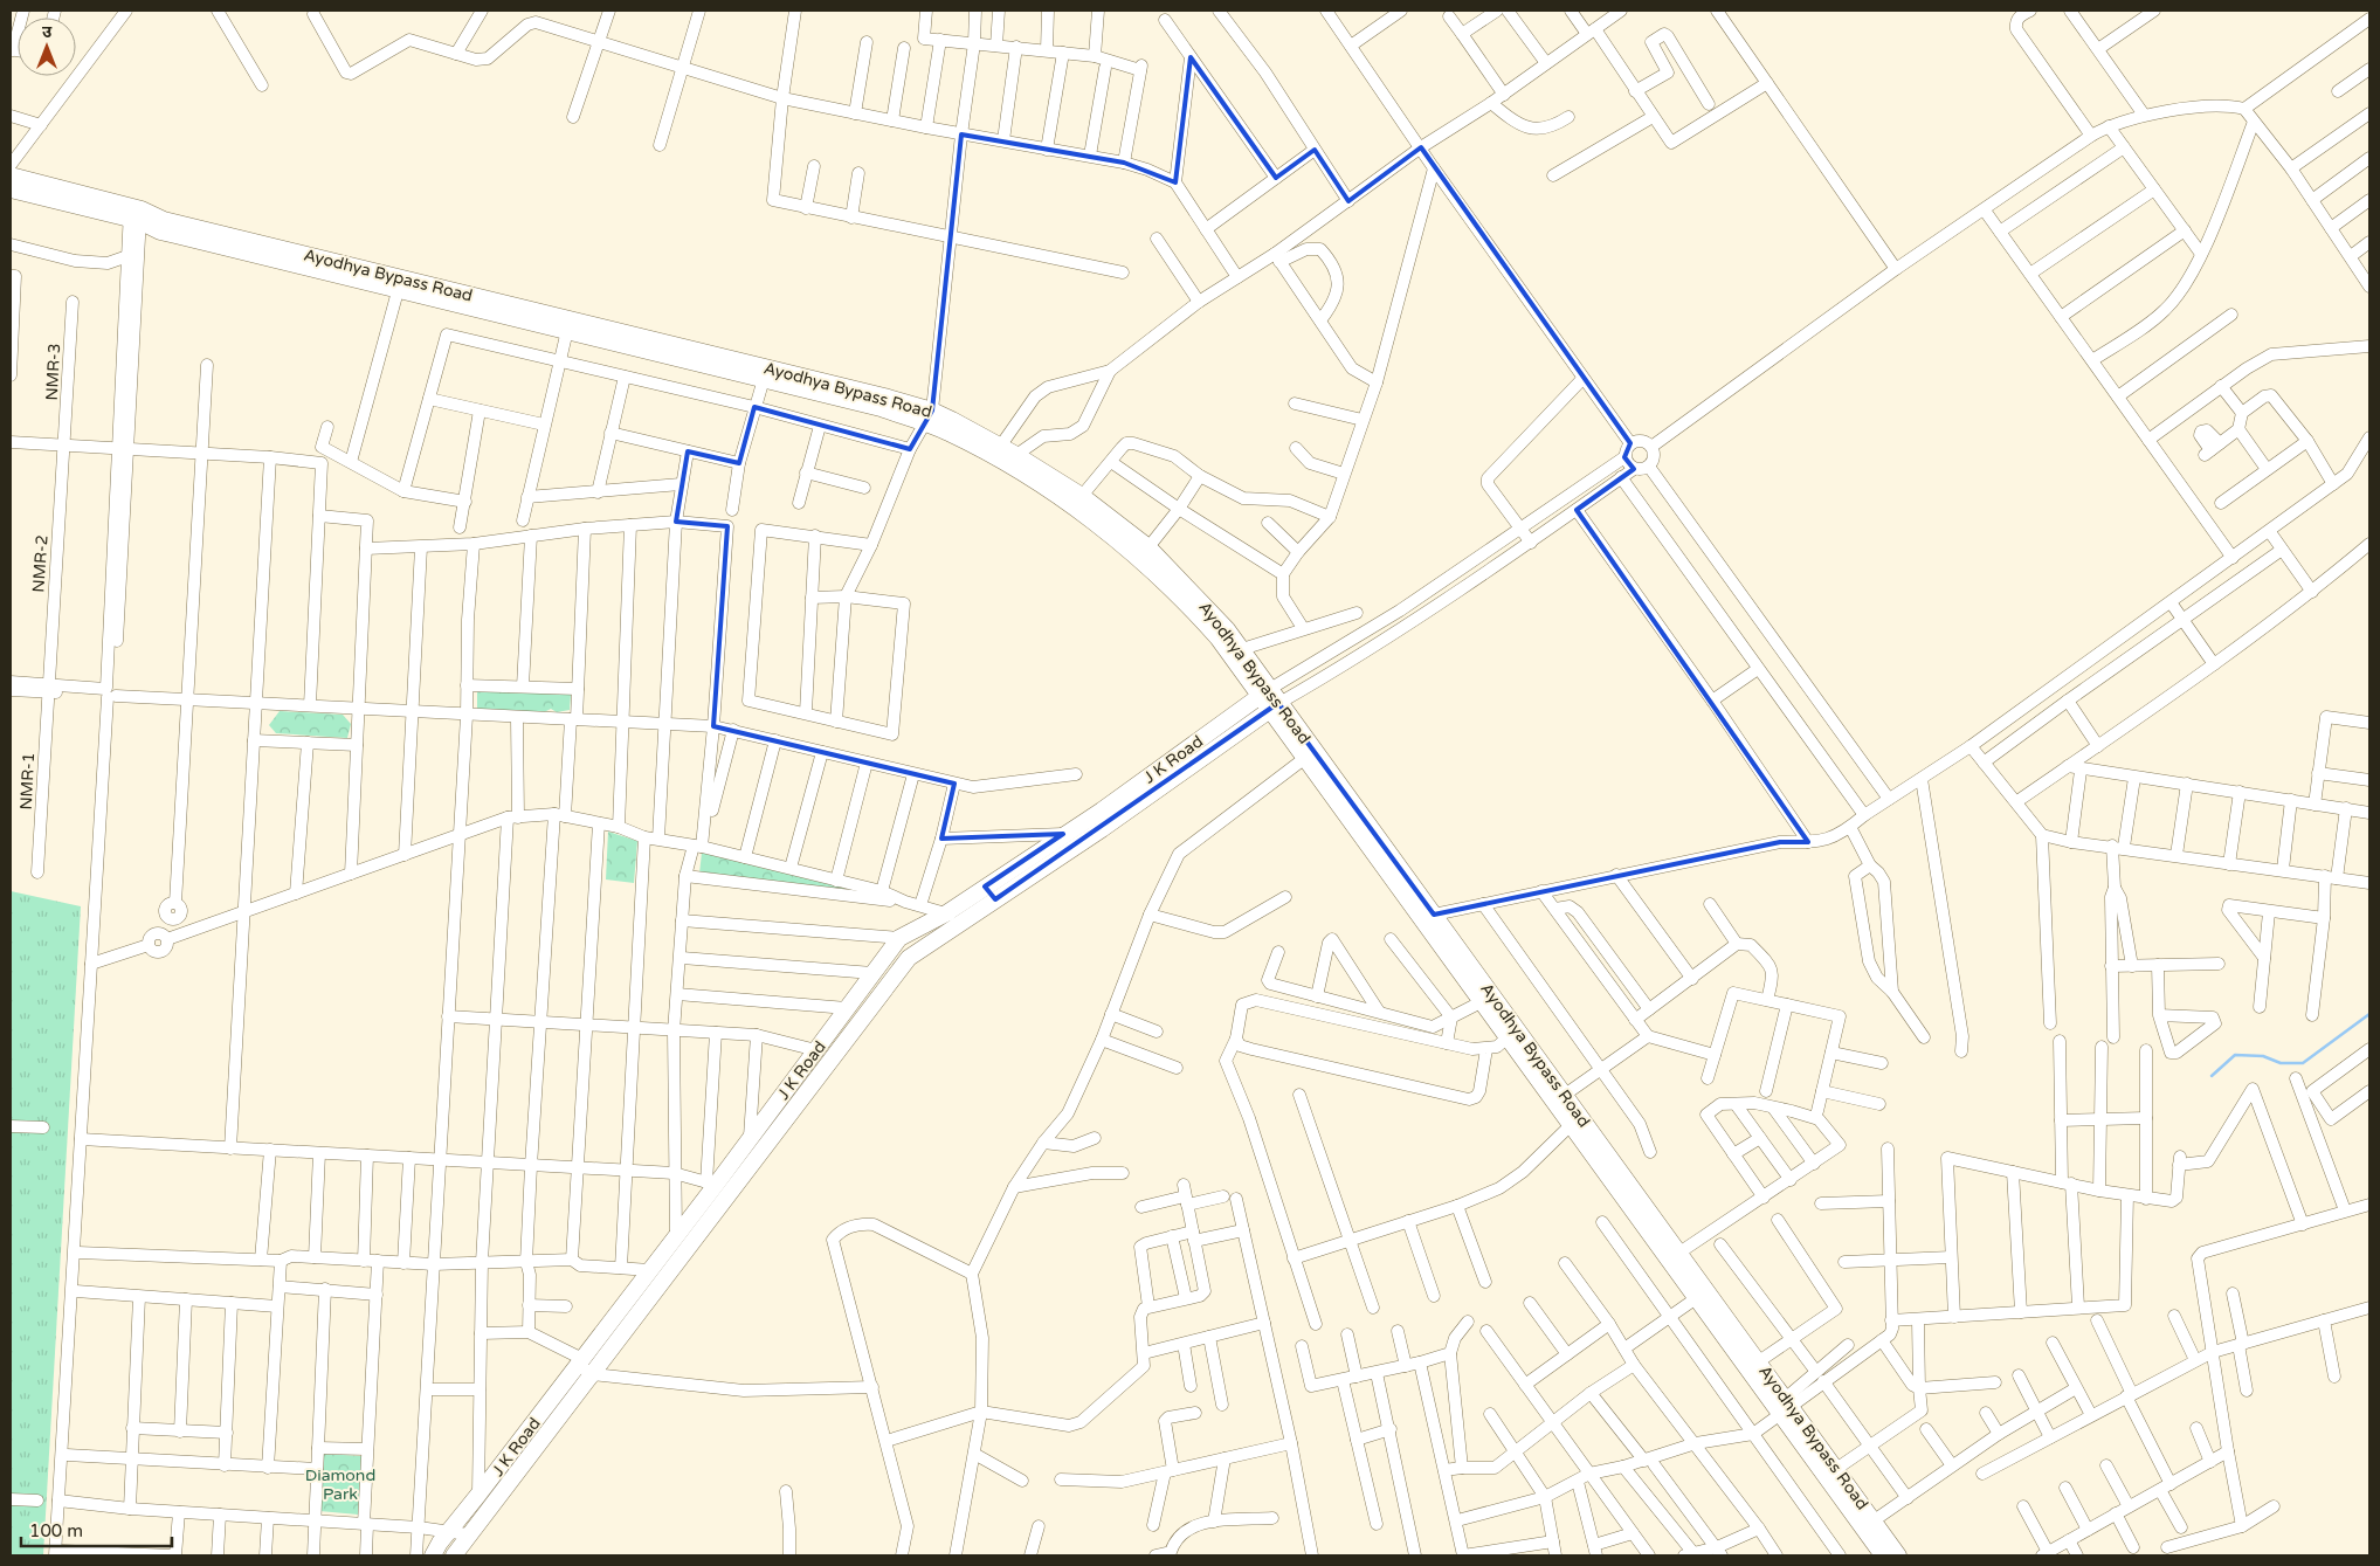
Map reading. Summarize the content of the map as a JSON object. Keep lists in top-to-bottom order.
{
  "streets": {
    "main road": ["Ayodhya Bypass Road", "J K Road"],
    "street": ["NMR-3", "NMR-2", "NMR-1"]
  },
  "crossings": [
    ["Ayodhya Bypass Road", "J K Road"],
    ["NMR-3", "NMR-2"],
    ["NMR-2", "NMR-1"]
  ],
  "parks": ["Diamond Park"],
  "scale_bar": "100 m",
  "north": "top"
}
